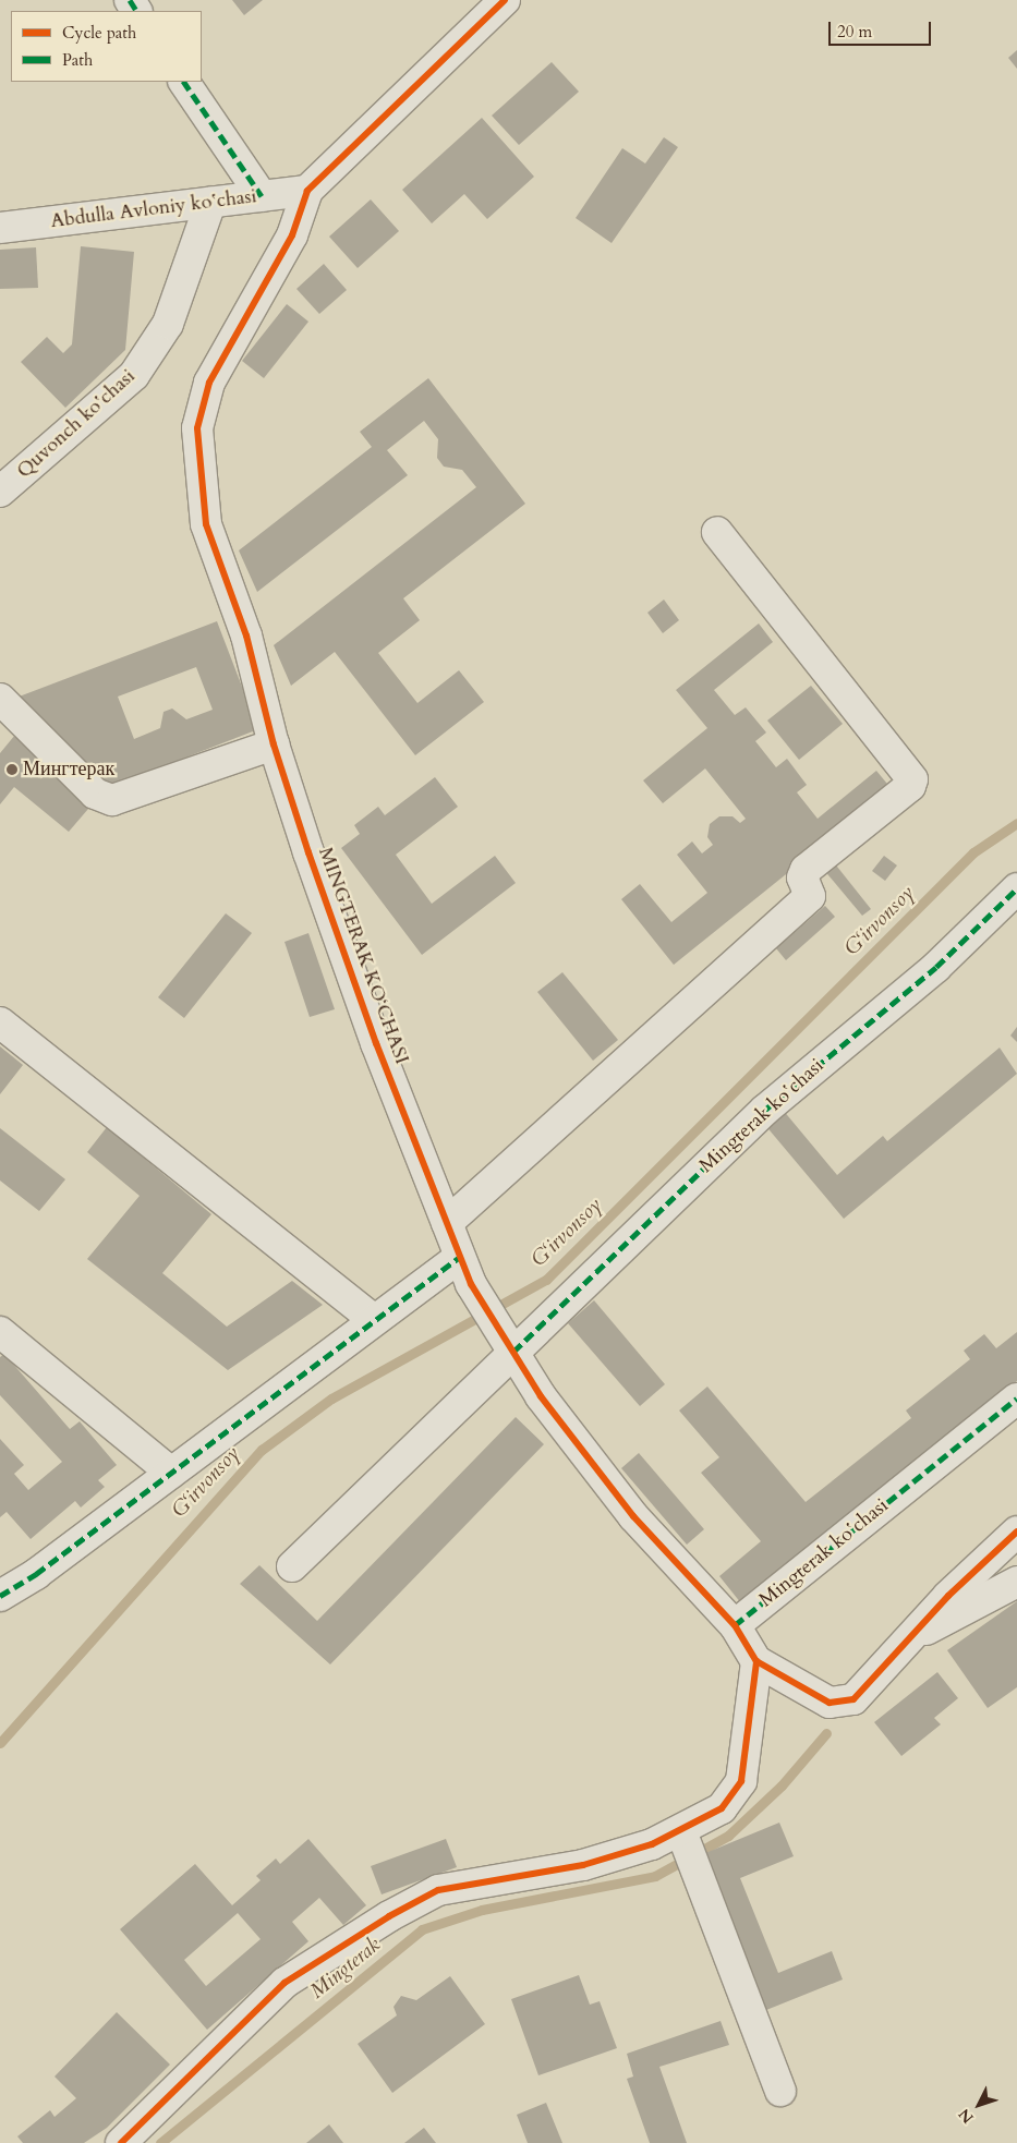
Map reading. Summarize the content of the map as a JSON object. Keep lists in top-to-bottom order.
{
  "streets": {
    "street": [
      "Abdulla Avloniy koʻchasi",
      "Quvonch koʻchasi",
      "MINGTERAK KO‘CHASI",
      "Mingterak koʻchasi"
    ]
  },
  "crossings": [
    ["Abdulla Avloniy koʻchasi", "Quvonch koʻchasi"],
    ["Abdulla Avloniy koʻchasi", "MINGTERAK KO‘CHASI"],
    ["MINGTERAK KO‘CHASI", "Mingterak koʻchasi"]
  ],
  "water": ["G‘irvonsoy", "Mingterak"],
  "places": ["Мингтерак"],
  "legend": ["Cycle path", "Path"],
  "scale_bar": "20 m",
  "north": "bottom left"
}
